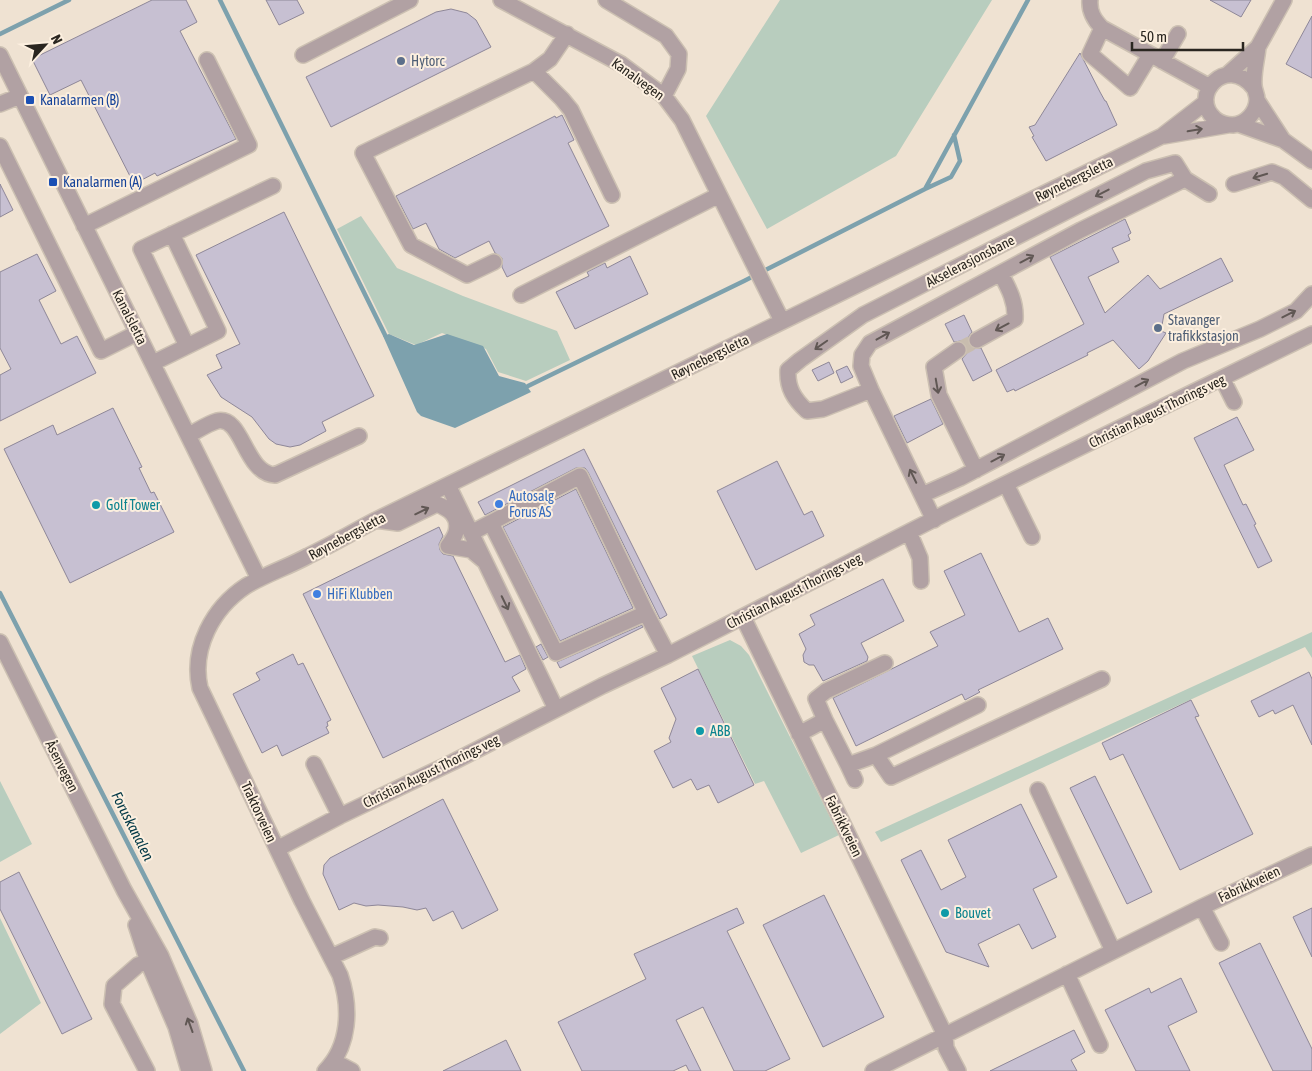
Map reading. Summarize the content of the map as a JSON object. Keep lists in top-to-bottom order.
{
  "streets": {
    "street": [
      "Kanalvegen",
      "Røynebergsletta",
      "Akselerasjonsbane",
      "Kanalsletta",
      "Christian August Thorings veg",
      "Åsenvegen",
      "Traktorveien",
      "Fabrikkveien"
    ]
  },
  "crossings": [
    ["Kanalvegen", "Røynebergsletta"],
    ["Røynebergsletta", "Kanalsletta"],
    ["Røynebergsletta", "Traktorveien"],
    ["Kanalsletta", "Traktorveien"],
    ["Christian August Thorings veg", "Traktorveien"],
    ["Christian August Thorings veg", "Fabrikkveien"]
  ],
  "water": ["Foruskanalen"],
  "places": {
    "other": [
      "Hytorc",
      "Stavanger trafikkstasjon",
      "Autosalg Forus AS",
      "Golf Tower",
      "HiFi Klubben",
      "ABB",
      "Bouvet"
    ],
    "transit": ["Kanalarmen (B)", "Kanalarmen (A)"]
  },
  "scale_bar": "50 m",
  "north": "top right"
}
